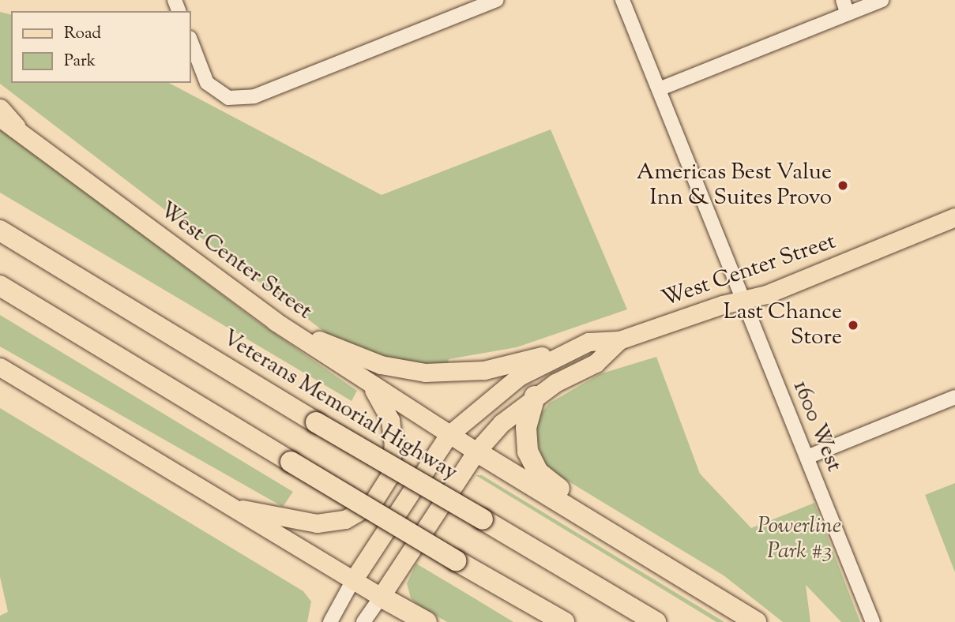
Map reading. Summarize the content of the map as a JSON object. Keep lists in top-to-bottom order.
{
  "streets": {
    "highway": ["Veterans Memorial Highway"],
    "main road": ["West Center Street"],
    "street": ["1600 West"]
  },
  "crossings": [
    ["West Center Street", "1600 West"]
  ],
  "parks": ["Powerline Park #3"],
  "places": ["Americas Best Value Inn & Suites Provo", "Last Chance Store"],
  "legend": ["Road", "Park"]
}
